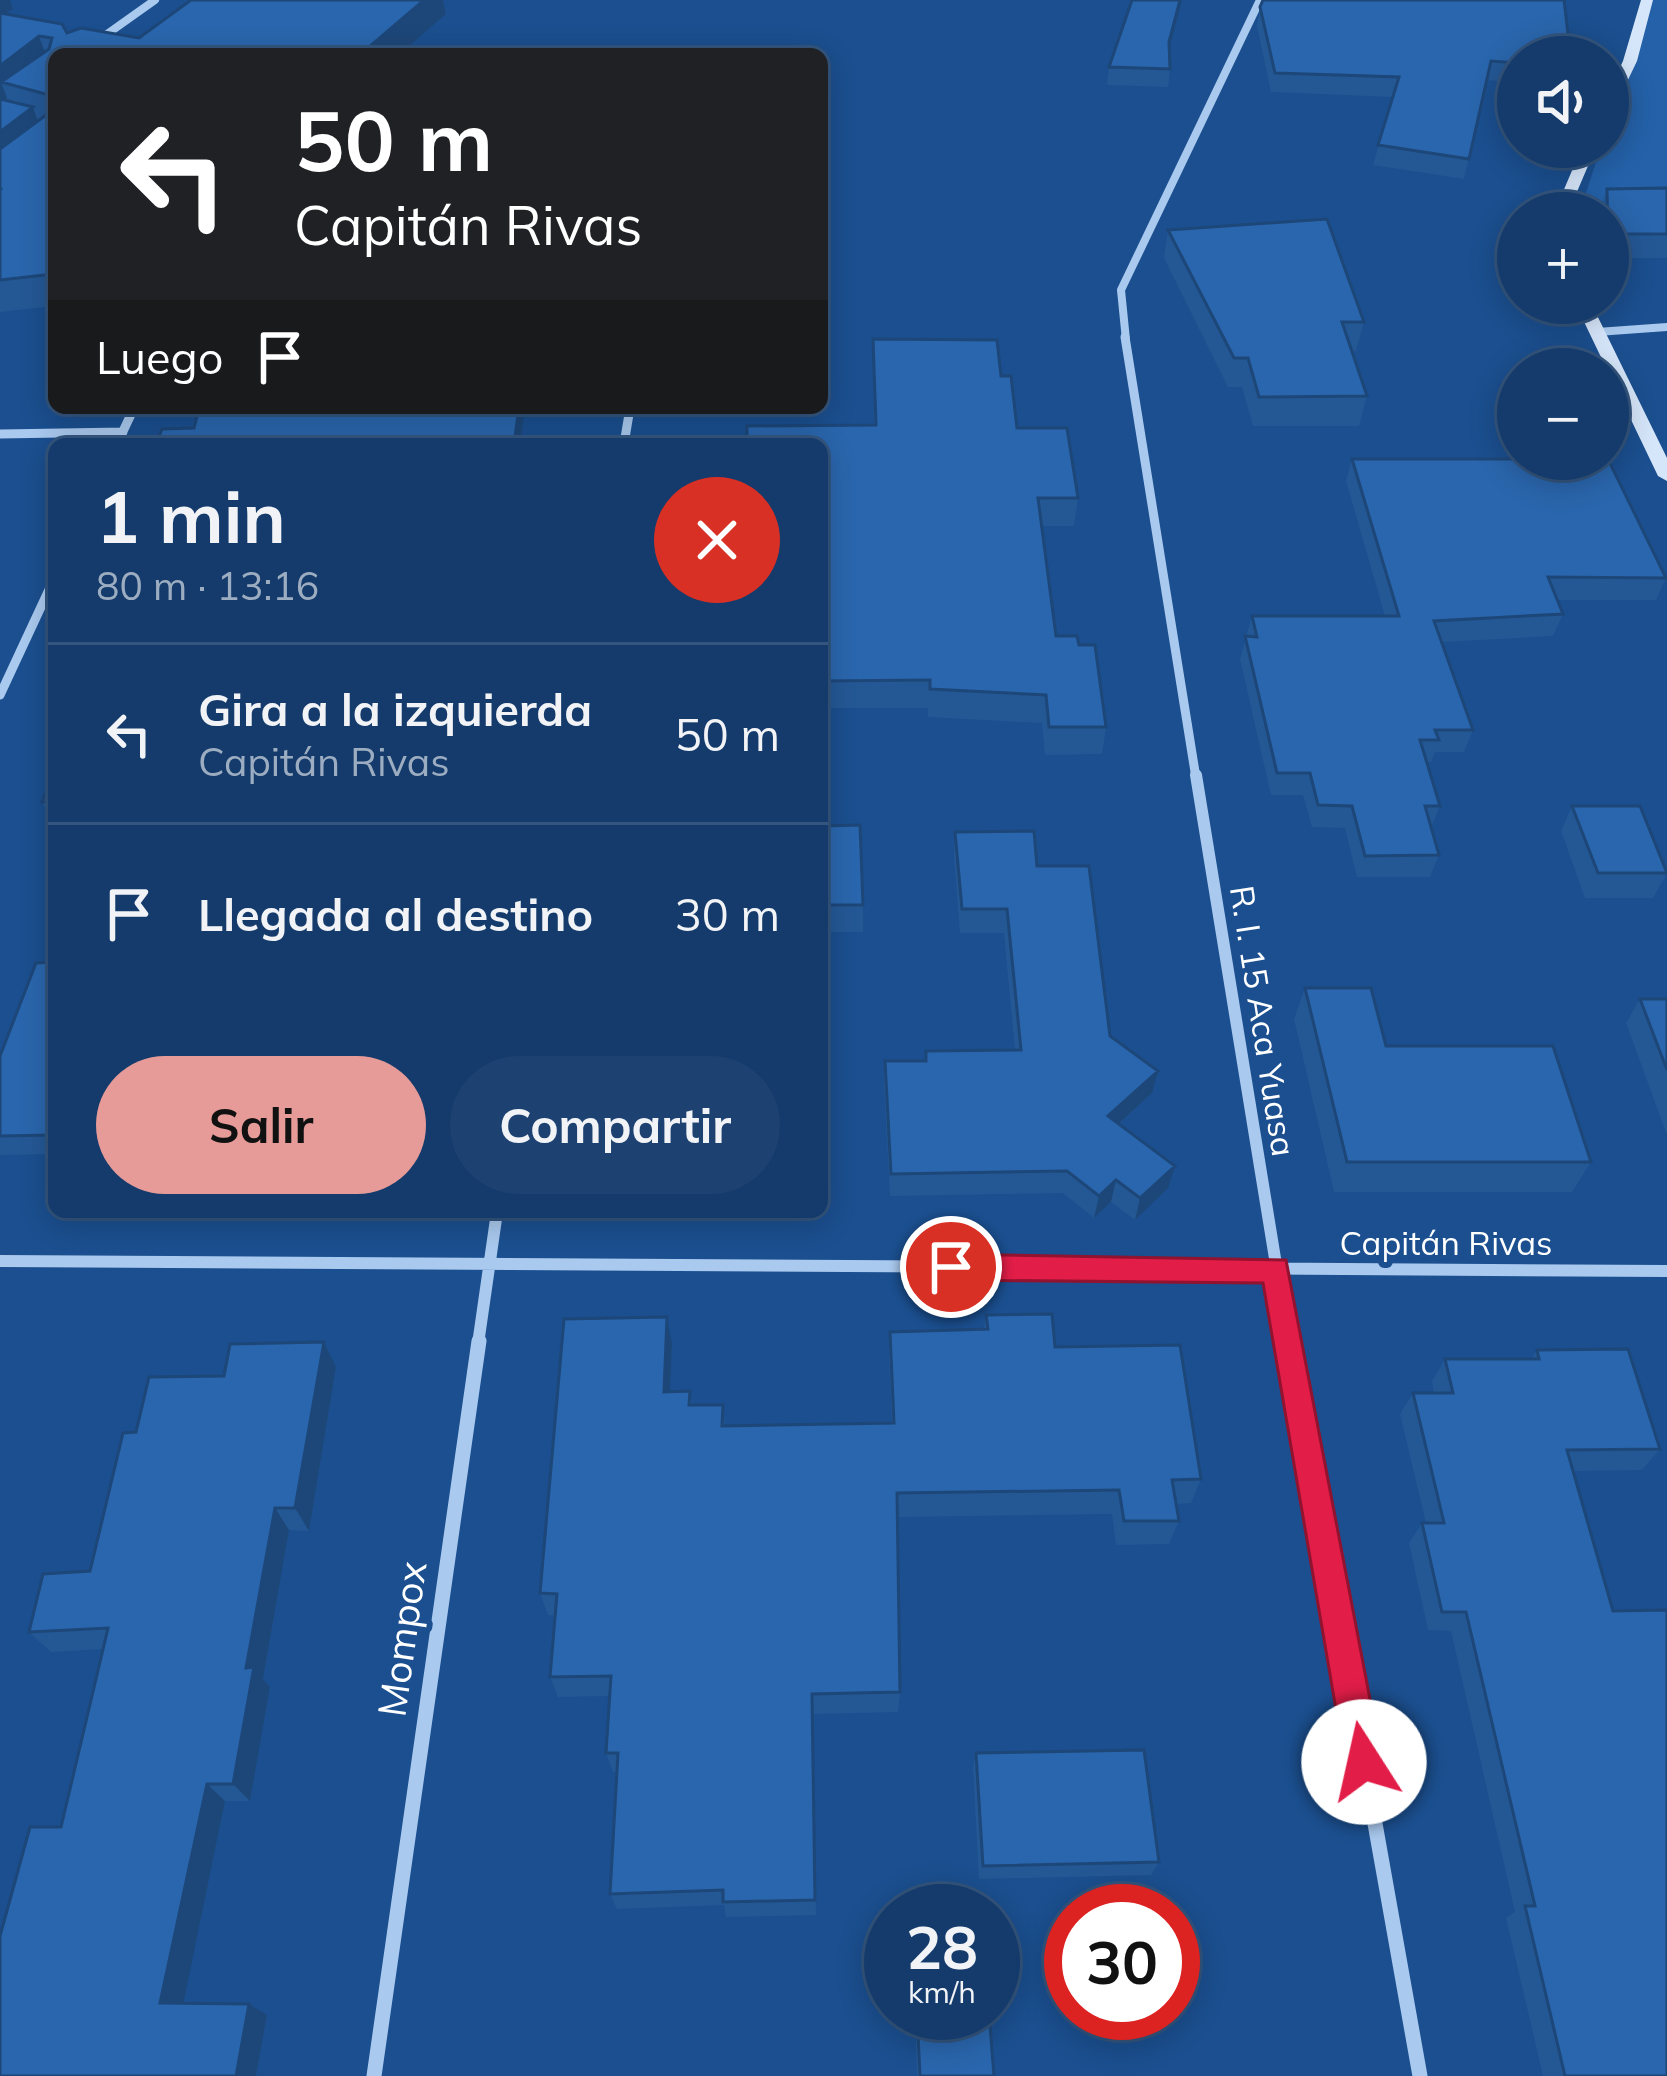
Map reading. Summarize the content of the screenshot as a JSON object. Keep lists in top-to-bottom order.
{
  "streets": {
    "street": ["R. I. 15 Aca Yuasa", "Capitán Rivas", "Mompox"]
  },
  "crossings": [
    ["R. I. 15 Aca Yuasa", "Capitán Rivas"],
    ["Capitán Rivas", "Mompox"]
  ],
  "page": {
    "map_buttons": ["+", "−"],
    "turn": ["50 m", "Capitán Rivas"],
    "then": "Luego",
    "heading": ["1 min", "80 m · 13:16"],
    "list": [
      {
        "name": "Gira a la izquierda",
        "note": "Capitán Rivas",
        "value": "50 m"
      },
      {
        "name": "Llegada al destino",
        "value": "30 m"
      }
    ],
    "buttons": ["Salir", "Compartir"],
    "speed": "28 km/h",
    "limit": "30"
  }
}
